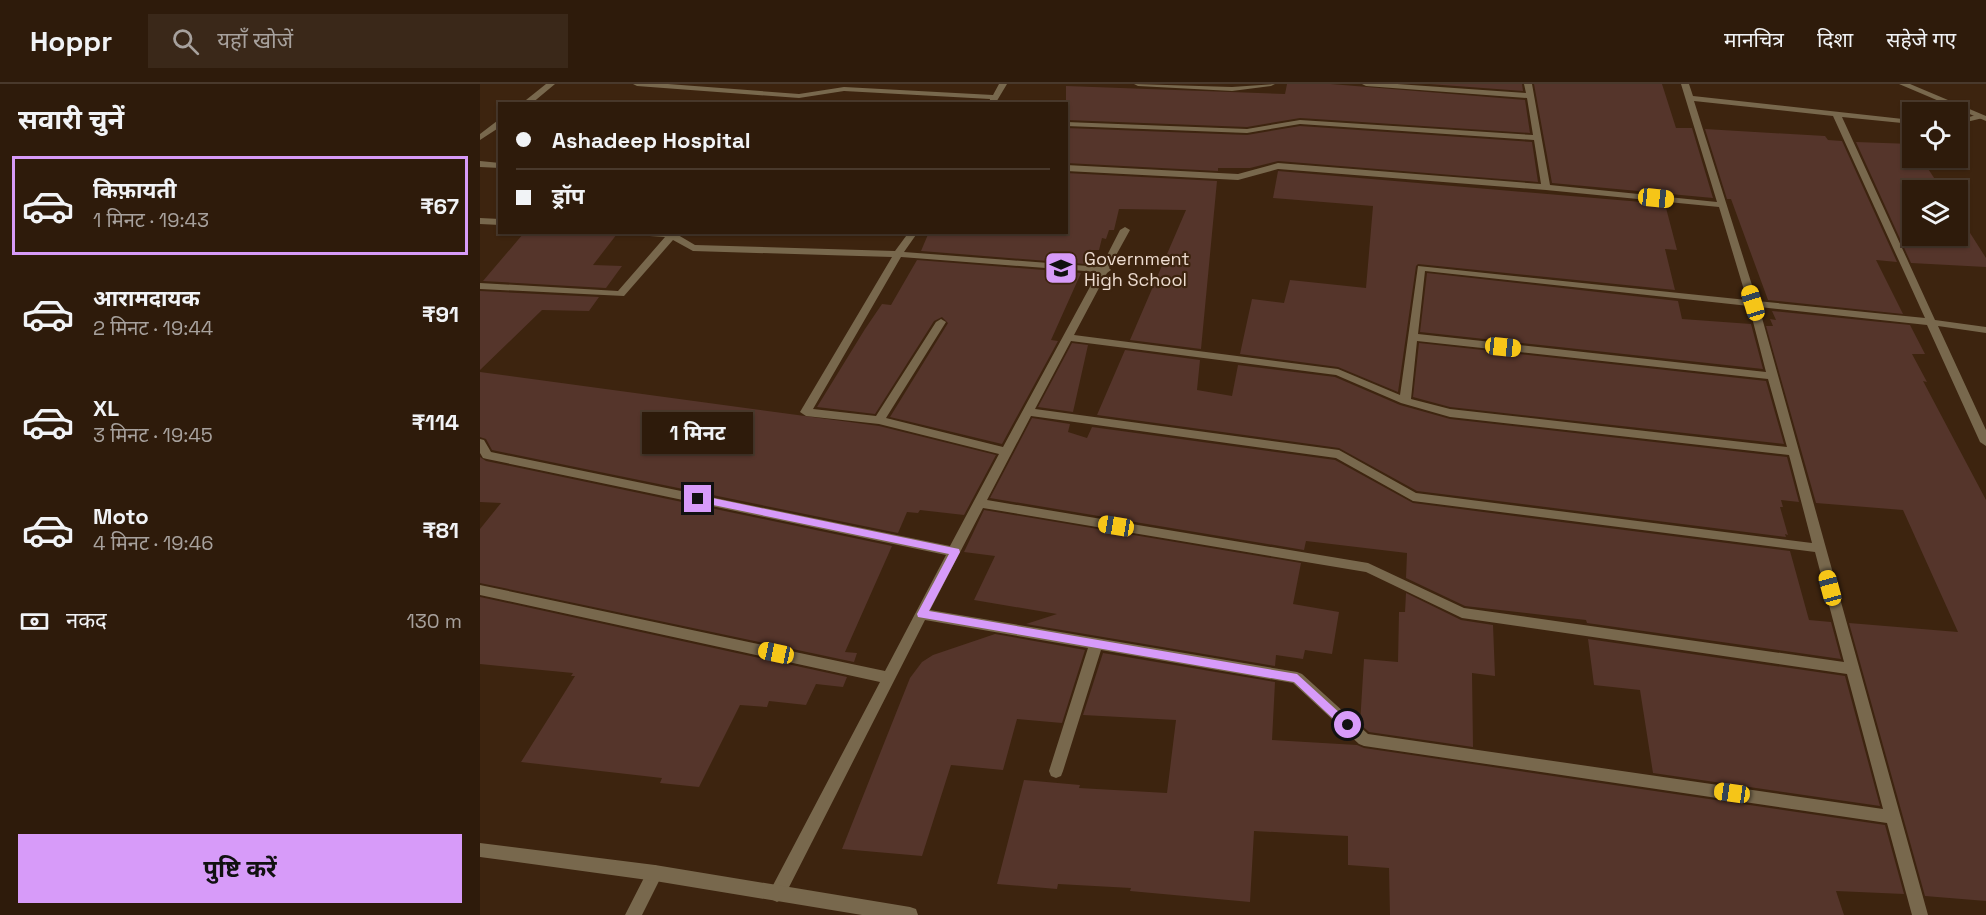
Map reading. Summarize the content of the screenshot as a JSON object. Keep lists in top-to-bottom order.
{
  "places": {
    "school or university": ["Government High School"]
  },
  "page": {
    "header": "Hoppr",
    "search": "यहाँ खोजें",
    "nav": ["मानचित्र", "दिशा", "सहेजे गए"],
    "heading": "सवारी चुनें",
    "banner": ["Ashadeep Hospital", "ड्रॉप"],
    "list": [
      {
        "name": "किफ़ायती",
        "note": "1 मिनट · 19:43",
        "value": "₹67"
      },
      {
        "name": "आरामदायक",
        "note": "2 मिनट · 19:44",
        "value": "₹91"
      },
      {
        "name": "XL",
        "note": "3 मिनट · 19:45",
        "value": "₹114"
      },
      {
        "name": "Moto",
        "note": "4 मिनट · 19:46",
        "value": "₹81"
      }
    ],
    "bubble": "1 मिनट",
    "pay": ["नकद", "130 m"],
    "buttons": "पुष्टि करें"
  }
}
